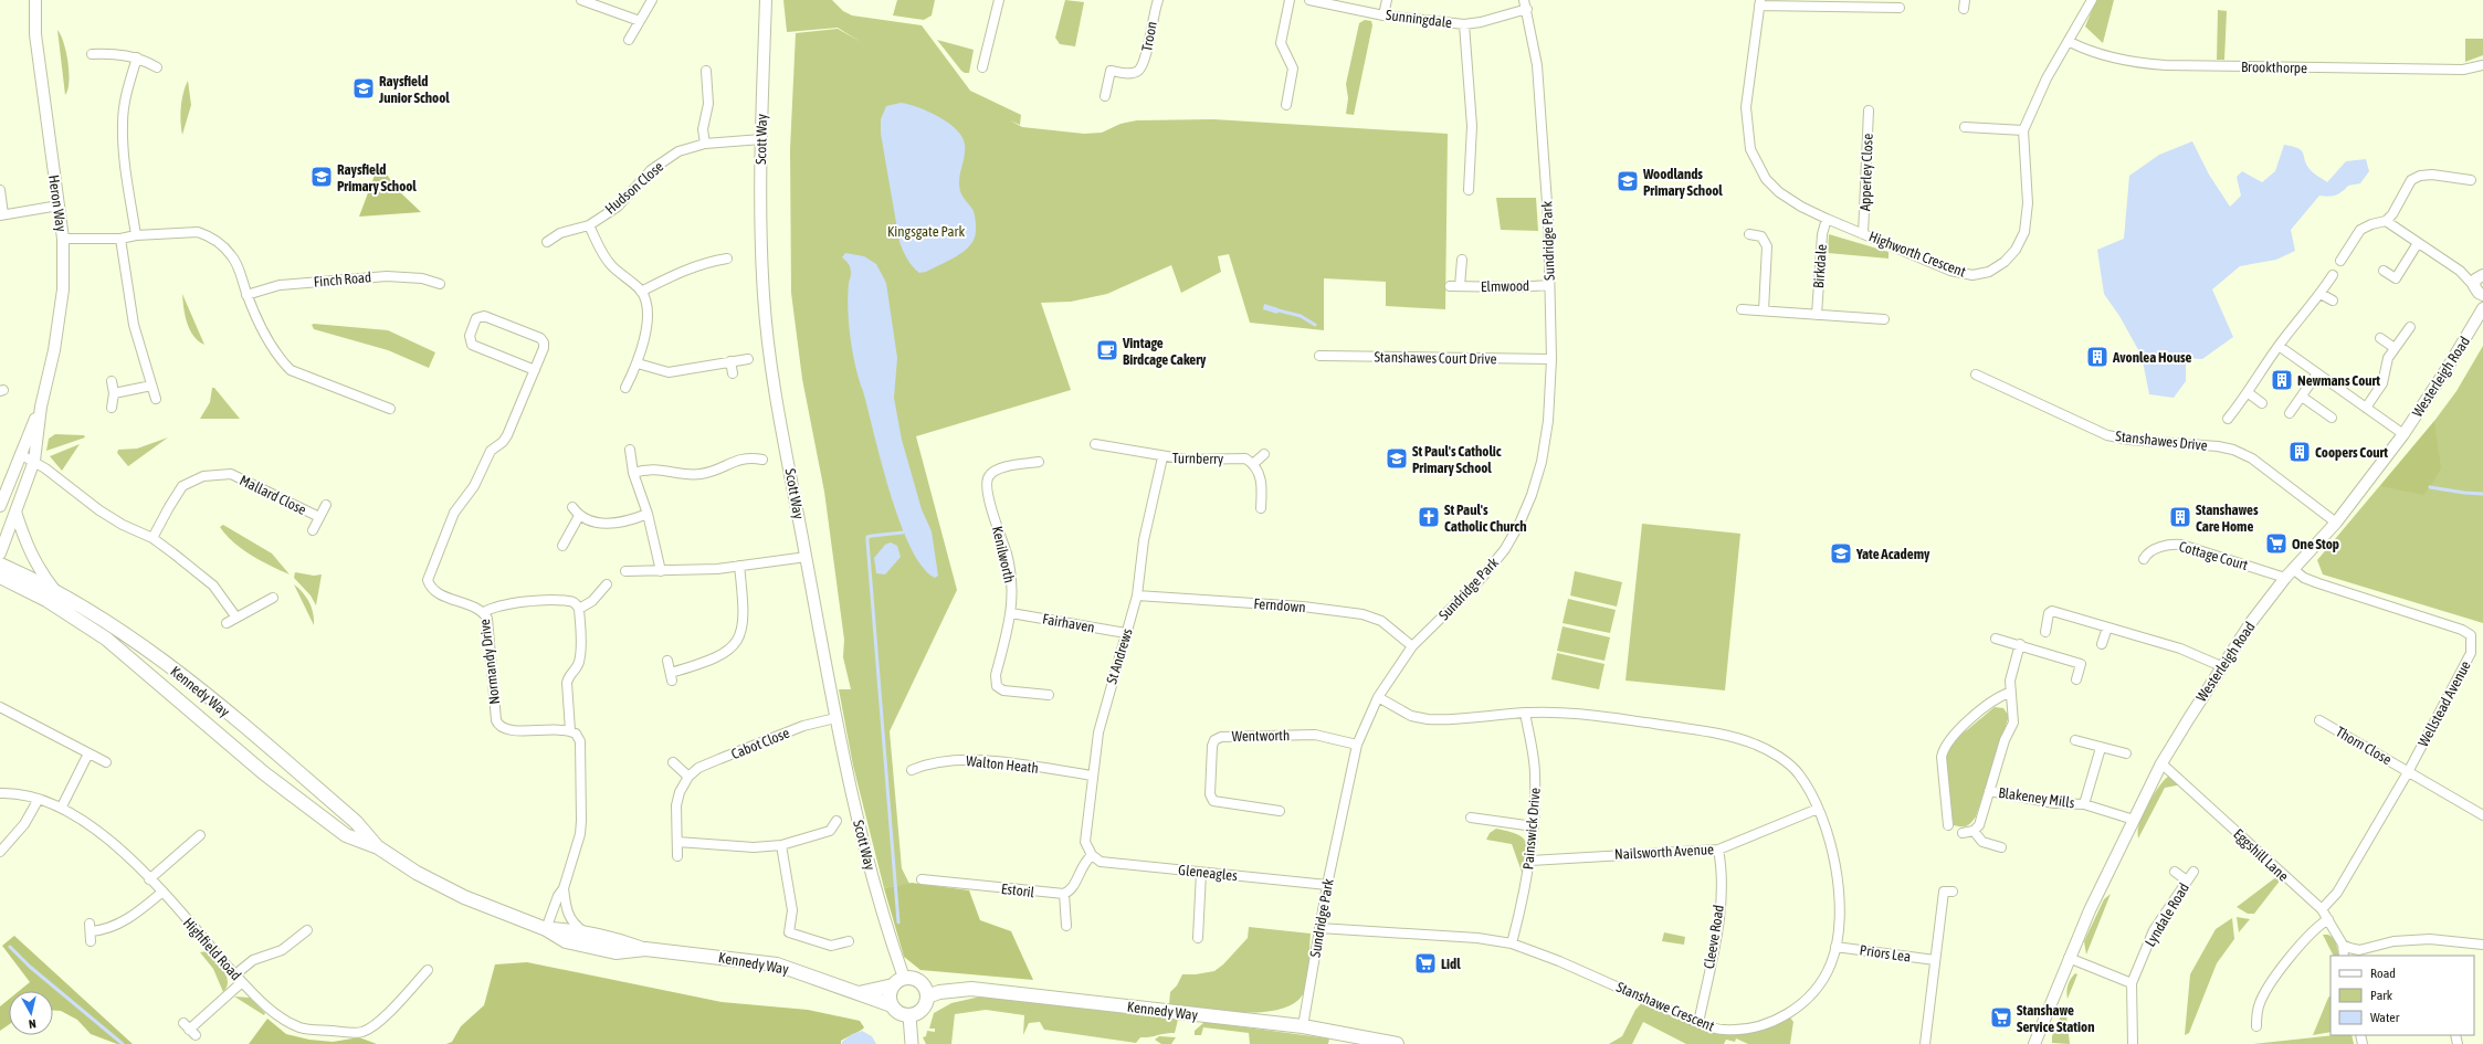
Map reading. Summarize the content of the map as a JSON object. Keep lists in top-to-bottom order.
{
  "streets": {
    "main road": ["Kennedy Way"],
    "street": [
      "Sunningdale",
      "Troon",
      "Brookthorpe",
      "Scott Way",
      "Apperley Close",
      "Hudson Close",
      "Heron Way",
      "Sundridge Park",
      "Highworth Crescent",
      "Birkdale",
      "Finch Road",
      "Elmwood",
      "Stanshawes Court Drive",
      "Westerleigh Road",
      "Stanshawes Drive",
      "Turnberry",
      "Mallard Close",
      "Kenilworth",
      "Cottage Court",
      "Ferndown",
      "Fairhaven",
      "St Andrews",
      "Normandy Drive",
      "Wellstead Avenue",
      "Wentworth",
      "Cabot Close",
      "Thorn Close",
      "Walton Heath",
      "Blakeney Mills",
      "Painswick Drive",
      "Nailsworth Avenue",
      "Eggshill Lane",
      "Gleneagles",
      "Estoril",
      "Lyndale Road",
      "Cleeve Road",
      "Highfield Road",
      "Priors Lea",
      "Stanshawe Crescent"
    ]
  },
  "crossings": [
    ["Sunningdale", "Sundridge Park"],
    ["Brookthorpe", "Highworth Crescent"],
    ["Scott Way", "Hudson Close"],
    ["Scott Way", "Kennedy Way"],
    ["Scott Way", "Cabot Close"],
    ["Apperley Close", "Highworth Crescent"],
    ["Sundridge Park", "Elmwood"],
    ["Sundridge Park", "Stanshawes Court Drive"],
    ["Sundridge Park", "Ferndown"],
    ["Sundridge Park", "Kennedy Way"],
    ["Sundridge Park", "Wentworth"],
    ["Sundridge Park", "Gleneagles"],
    ["Sundridge Park", "Stanshawe Crescent"],
    ["Highworth Crescent", "Birkdale"],
    ["Westerleigh Road", "Stanshawes Drive"],
    ["Westerleigh Road", "Cottage Court"],
    ["Westerleigh Road", "Wellstead Avenue"],
    ["Westerleigh Road", "Blakeney Mills"],
    ["Westerleigh Road", "Eggshill Lane"],
    ["Turnberry", "St Andrews"],
    ["Kenilworth", "Fairhaven"],
    ["Cottage Court", "Wellstead Avenue"],
    ["Ferndown", "St Andrews"],
    ["Fairhaven", "St Andrews"],
    ["St Andrews", "Walton Heath"],
    ["St Andrews", "Gleneagles"],
    ["Wellstead Avenue", "Thorn Close"],
    ["Wellstead Avenue", "Eggshill Lane"],
    ["Painswick Drive", "Nailsworth Avenue"],
    ["Painswick Drive", "Stanshawe Crescent"],
    ["Nailsworth Avenue", "Cleeve Road"],
    ["Nailsworth Avenue", "Stanshawe Crescent"],
    ["Cleeve Road", "Stanshawe Crescent"],
    ["Priors Lea", "Stanshawe Crescent"]
  ],
  "parks": ["Kingsgate Park"],
  "places": {
    "school or university": [
      "Raysfield Junior School",
      "Raysfield Primary School",
      "Woodlands Primary School",
      "St Paul's Catholic Primary School",
      "Yate Academy"
    ],
    "cafe": ["Vintage Birdcage Cakery"],
    "building": [
      "Avonlea House",
      "Newmans Court",
      "Coopers Court",
      "Stanshawes Care Home"
    ],
    "church": ["St Paul's Catholic Church"],
    "supermarket": ["One Stop", "Lidl", "Stanshawe Service Station"]
  },
  "legend": ["Road", "Park", "Water"],
  "north": "bottom"
}
